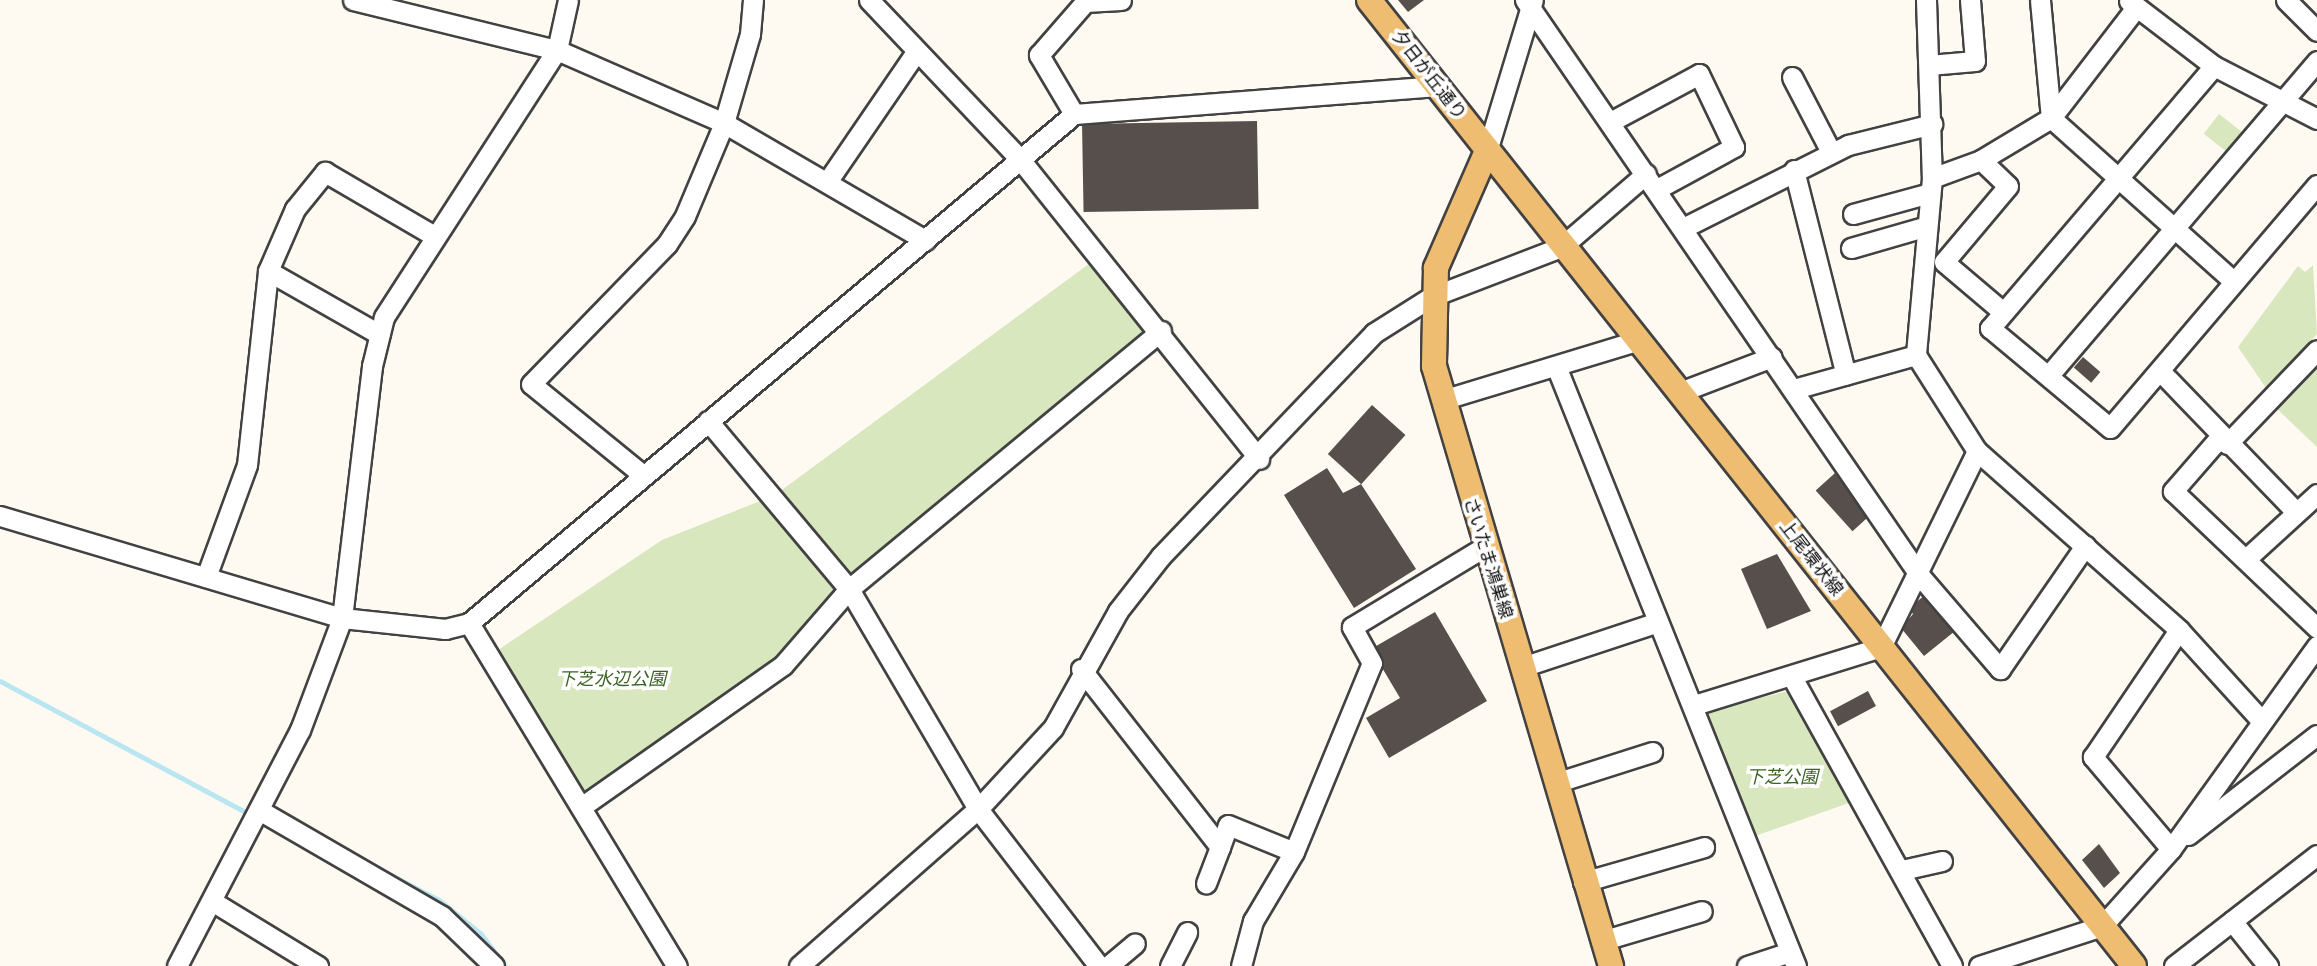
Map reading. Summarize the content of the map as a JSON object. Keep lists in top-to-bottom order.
{
  "streets": {
    "main road": ["夕日が丘通り", "さいたま鴻巣線", "上尾環状線"]
  },
  "crossings": [
    ["夕日が丘通り", "さいたま鴻巣線"],
    ["夕日が丘通り", "上尾環状線"],
    ["さいたま鴻巣線", "上尾環状線"]
  ],
  "parks": ["下芝水辺公園", "下芝公園"]
}
